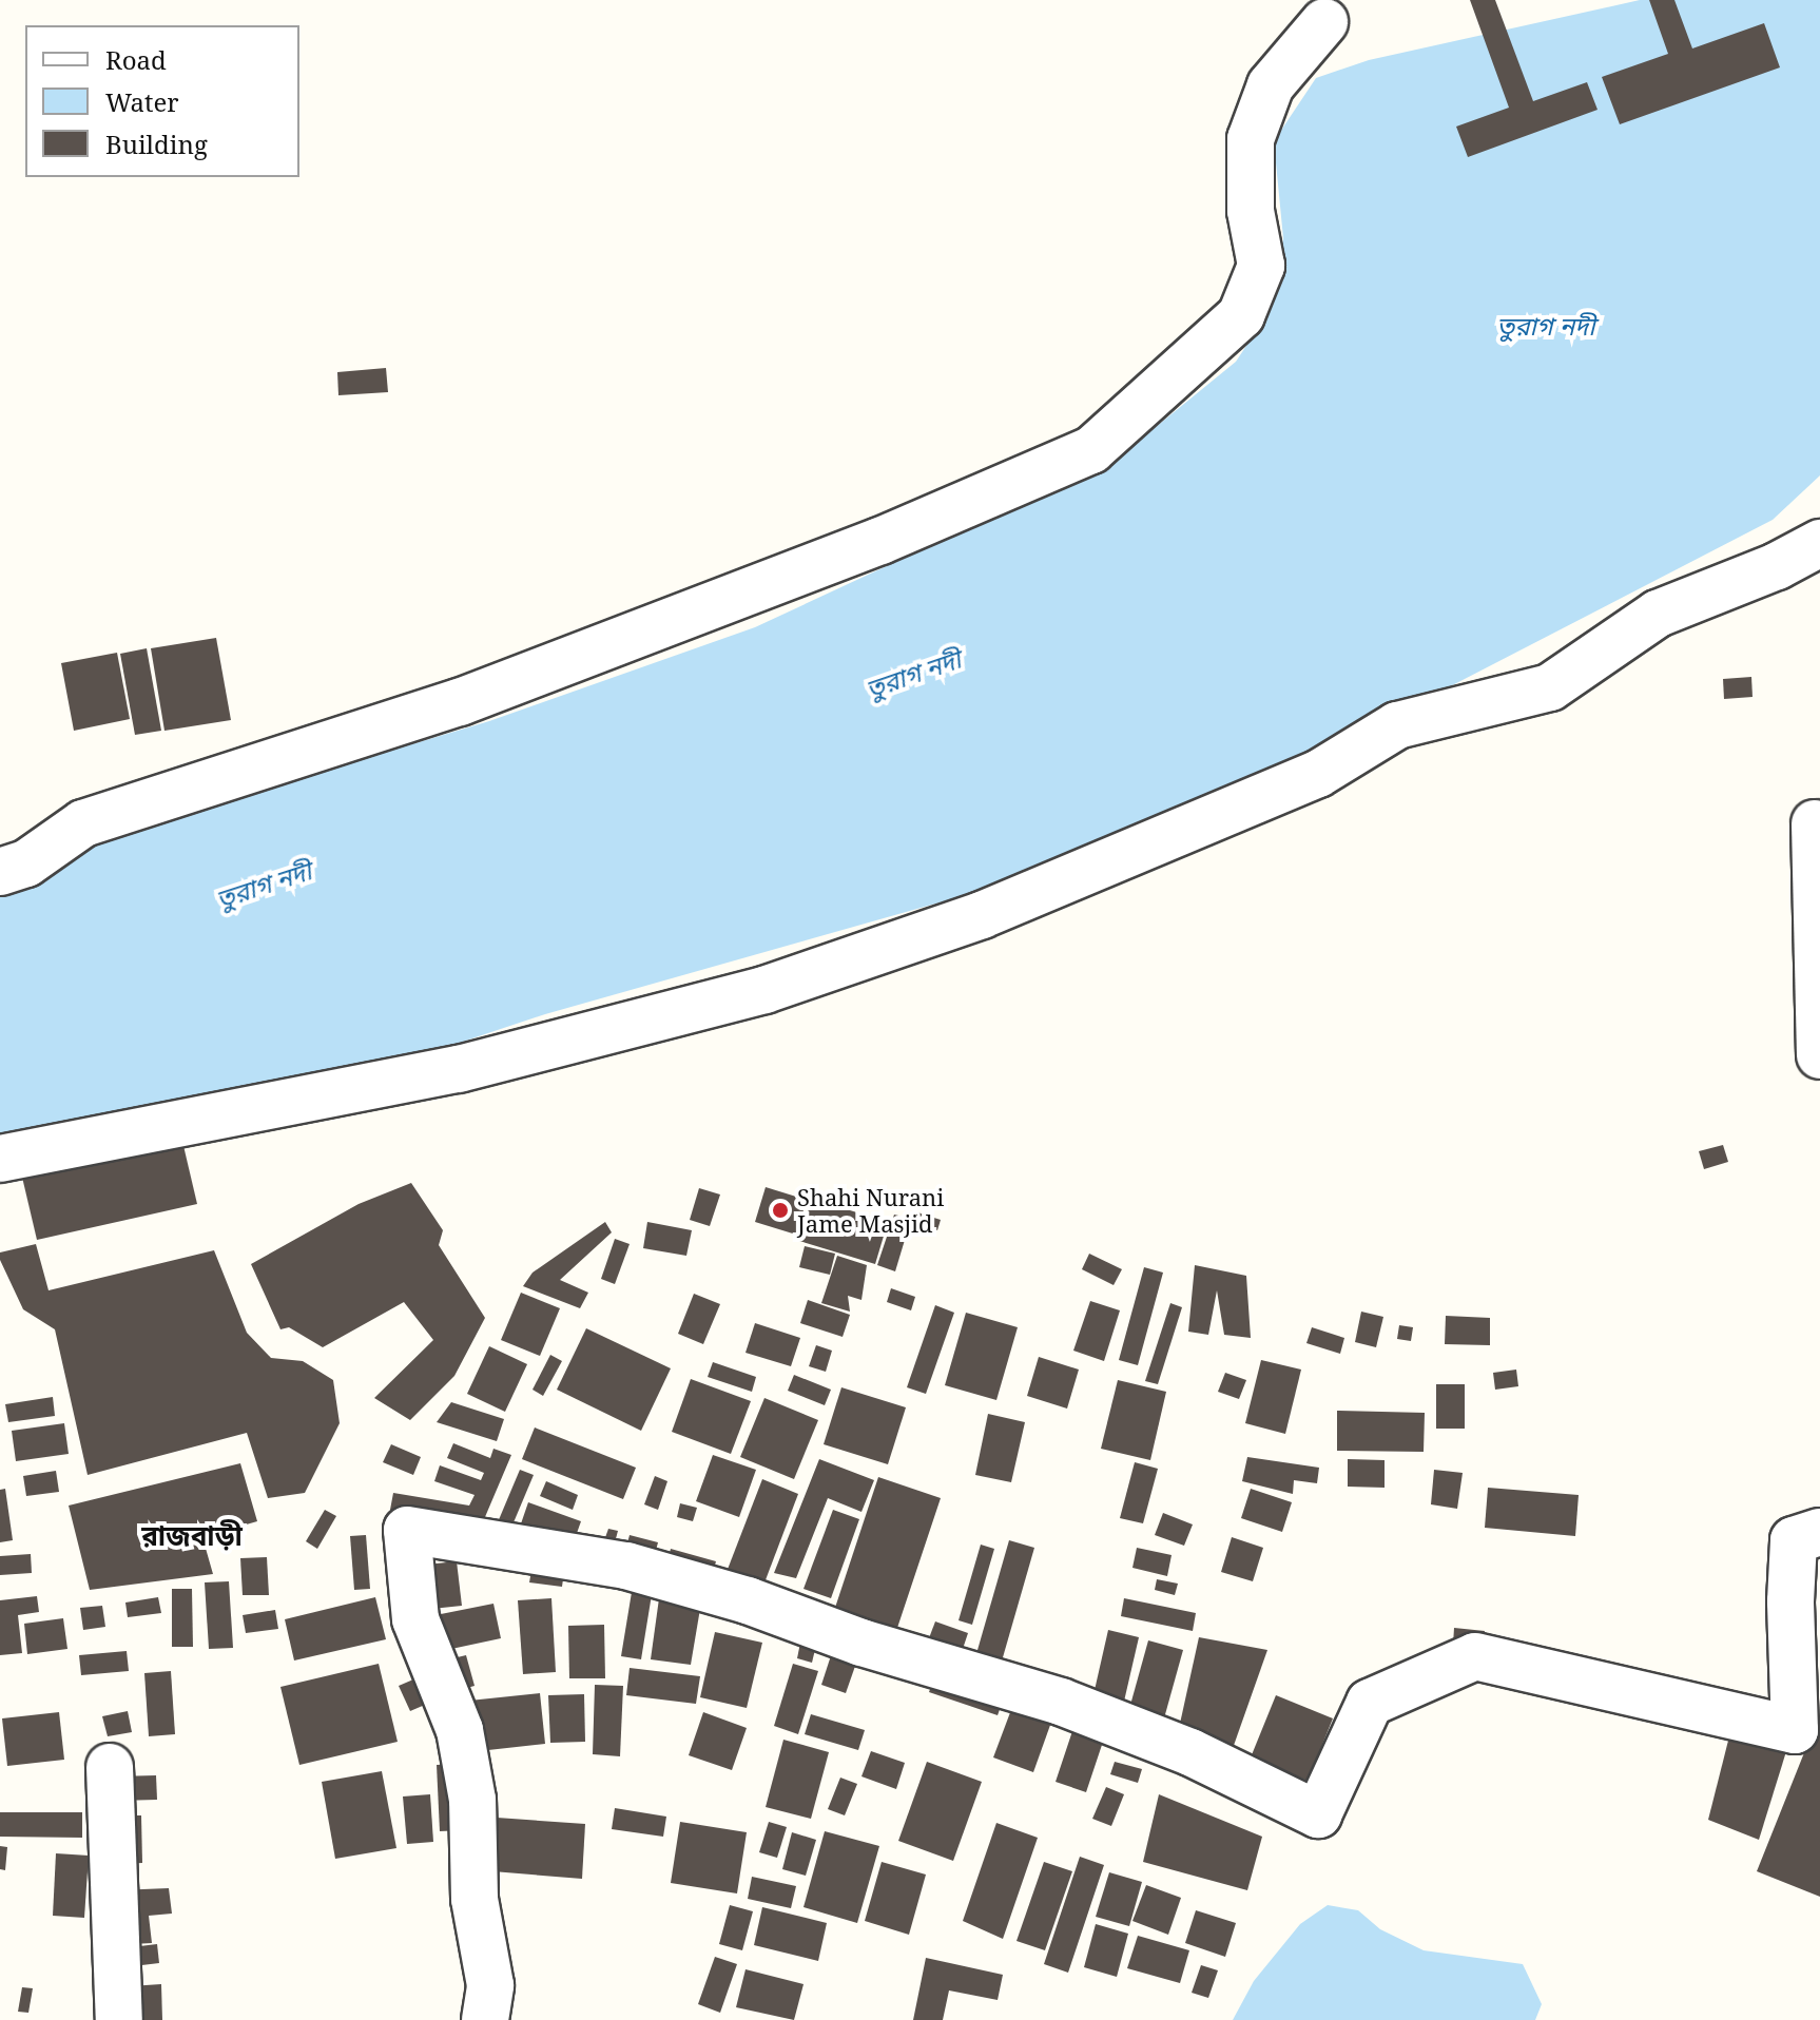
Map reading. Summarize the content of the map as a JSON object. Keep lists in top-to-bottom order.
{
  "districts": ["রাজবাড়ী"],
  "water": ["তুরাগ নদী"],
  "places": ["Shahi Nurani Jame Masjid"],
  "legend": ["Road", "Water", "Building"]
}
